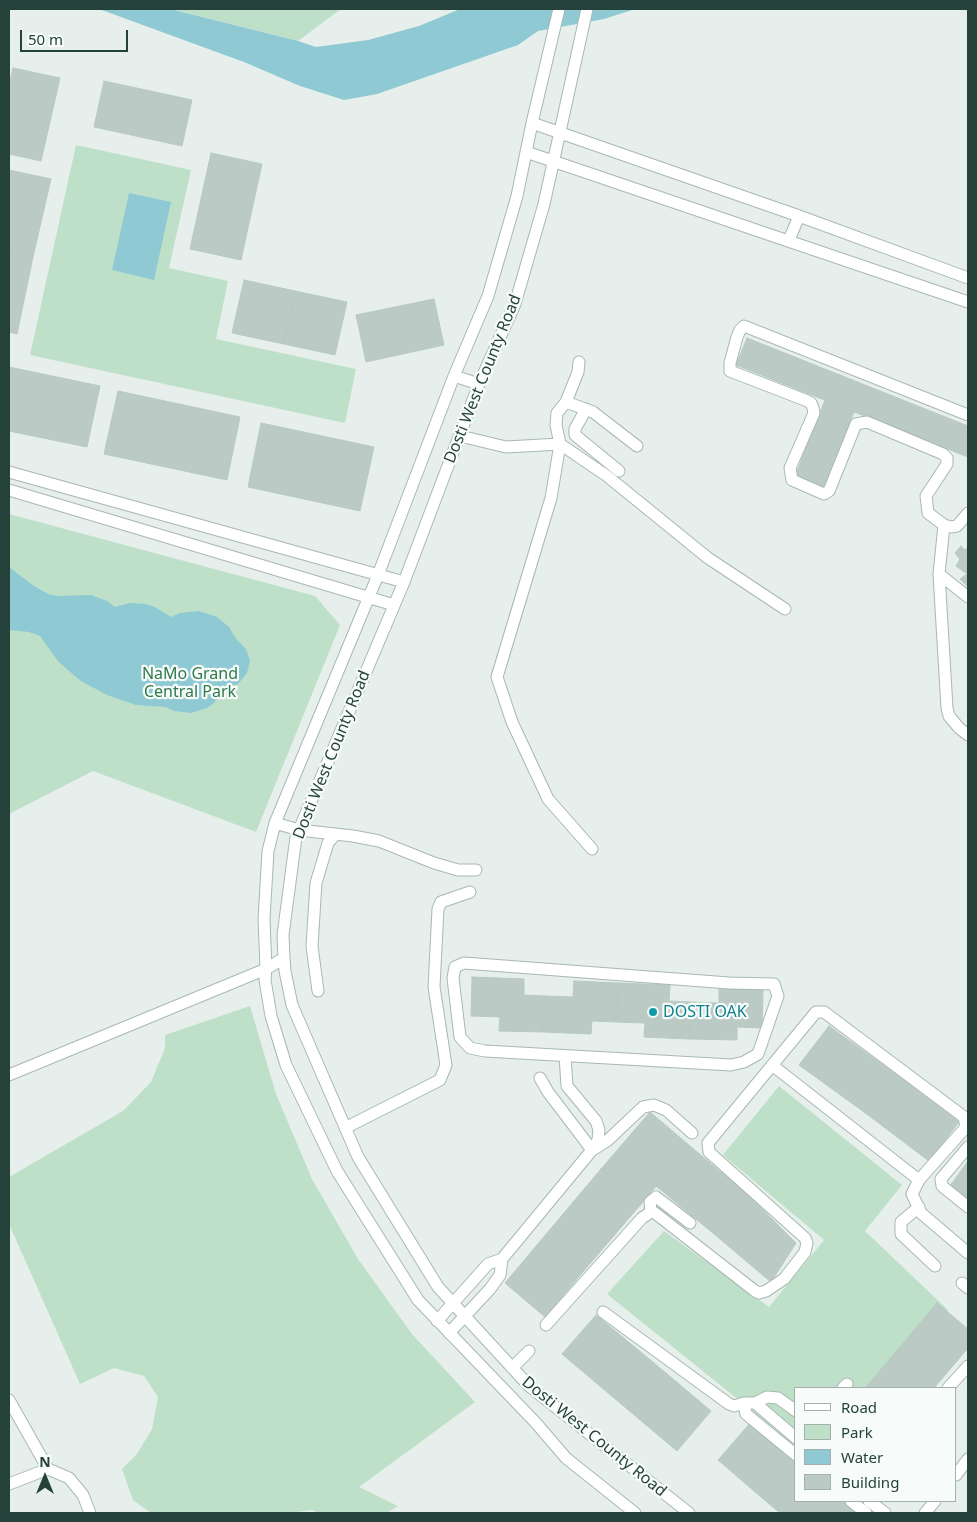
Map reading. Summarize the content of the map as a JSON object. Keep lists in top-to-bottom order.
{
  "streets": {
    "street": ["Dosti West County Road"]
  },
  "parks": ["NaMo Grand Central Park"],
  "places": ["DOSTI OAK"],
  "legend": [
    "Road",
    "Park",
    "Water",
    "Building"
  ],
  "scale_bar": "50 m",
  "north": "top"
}
